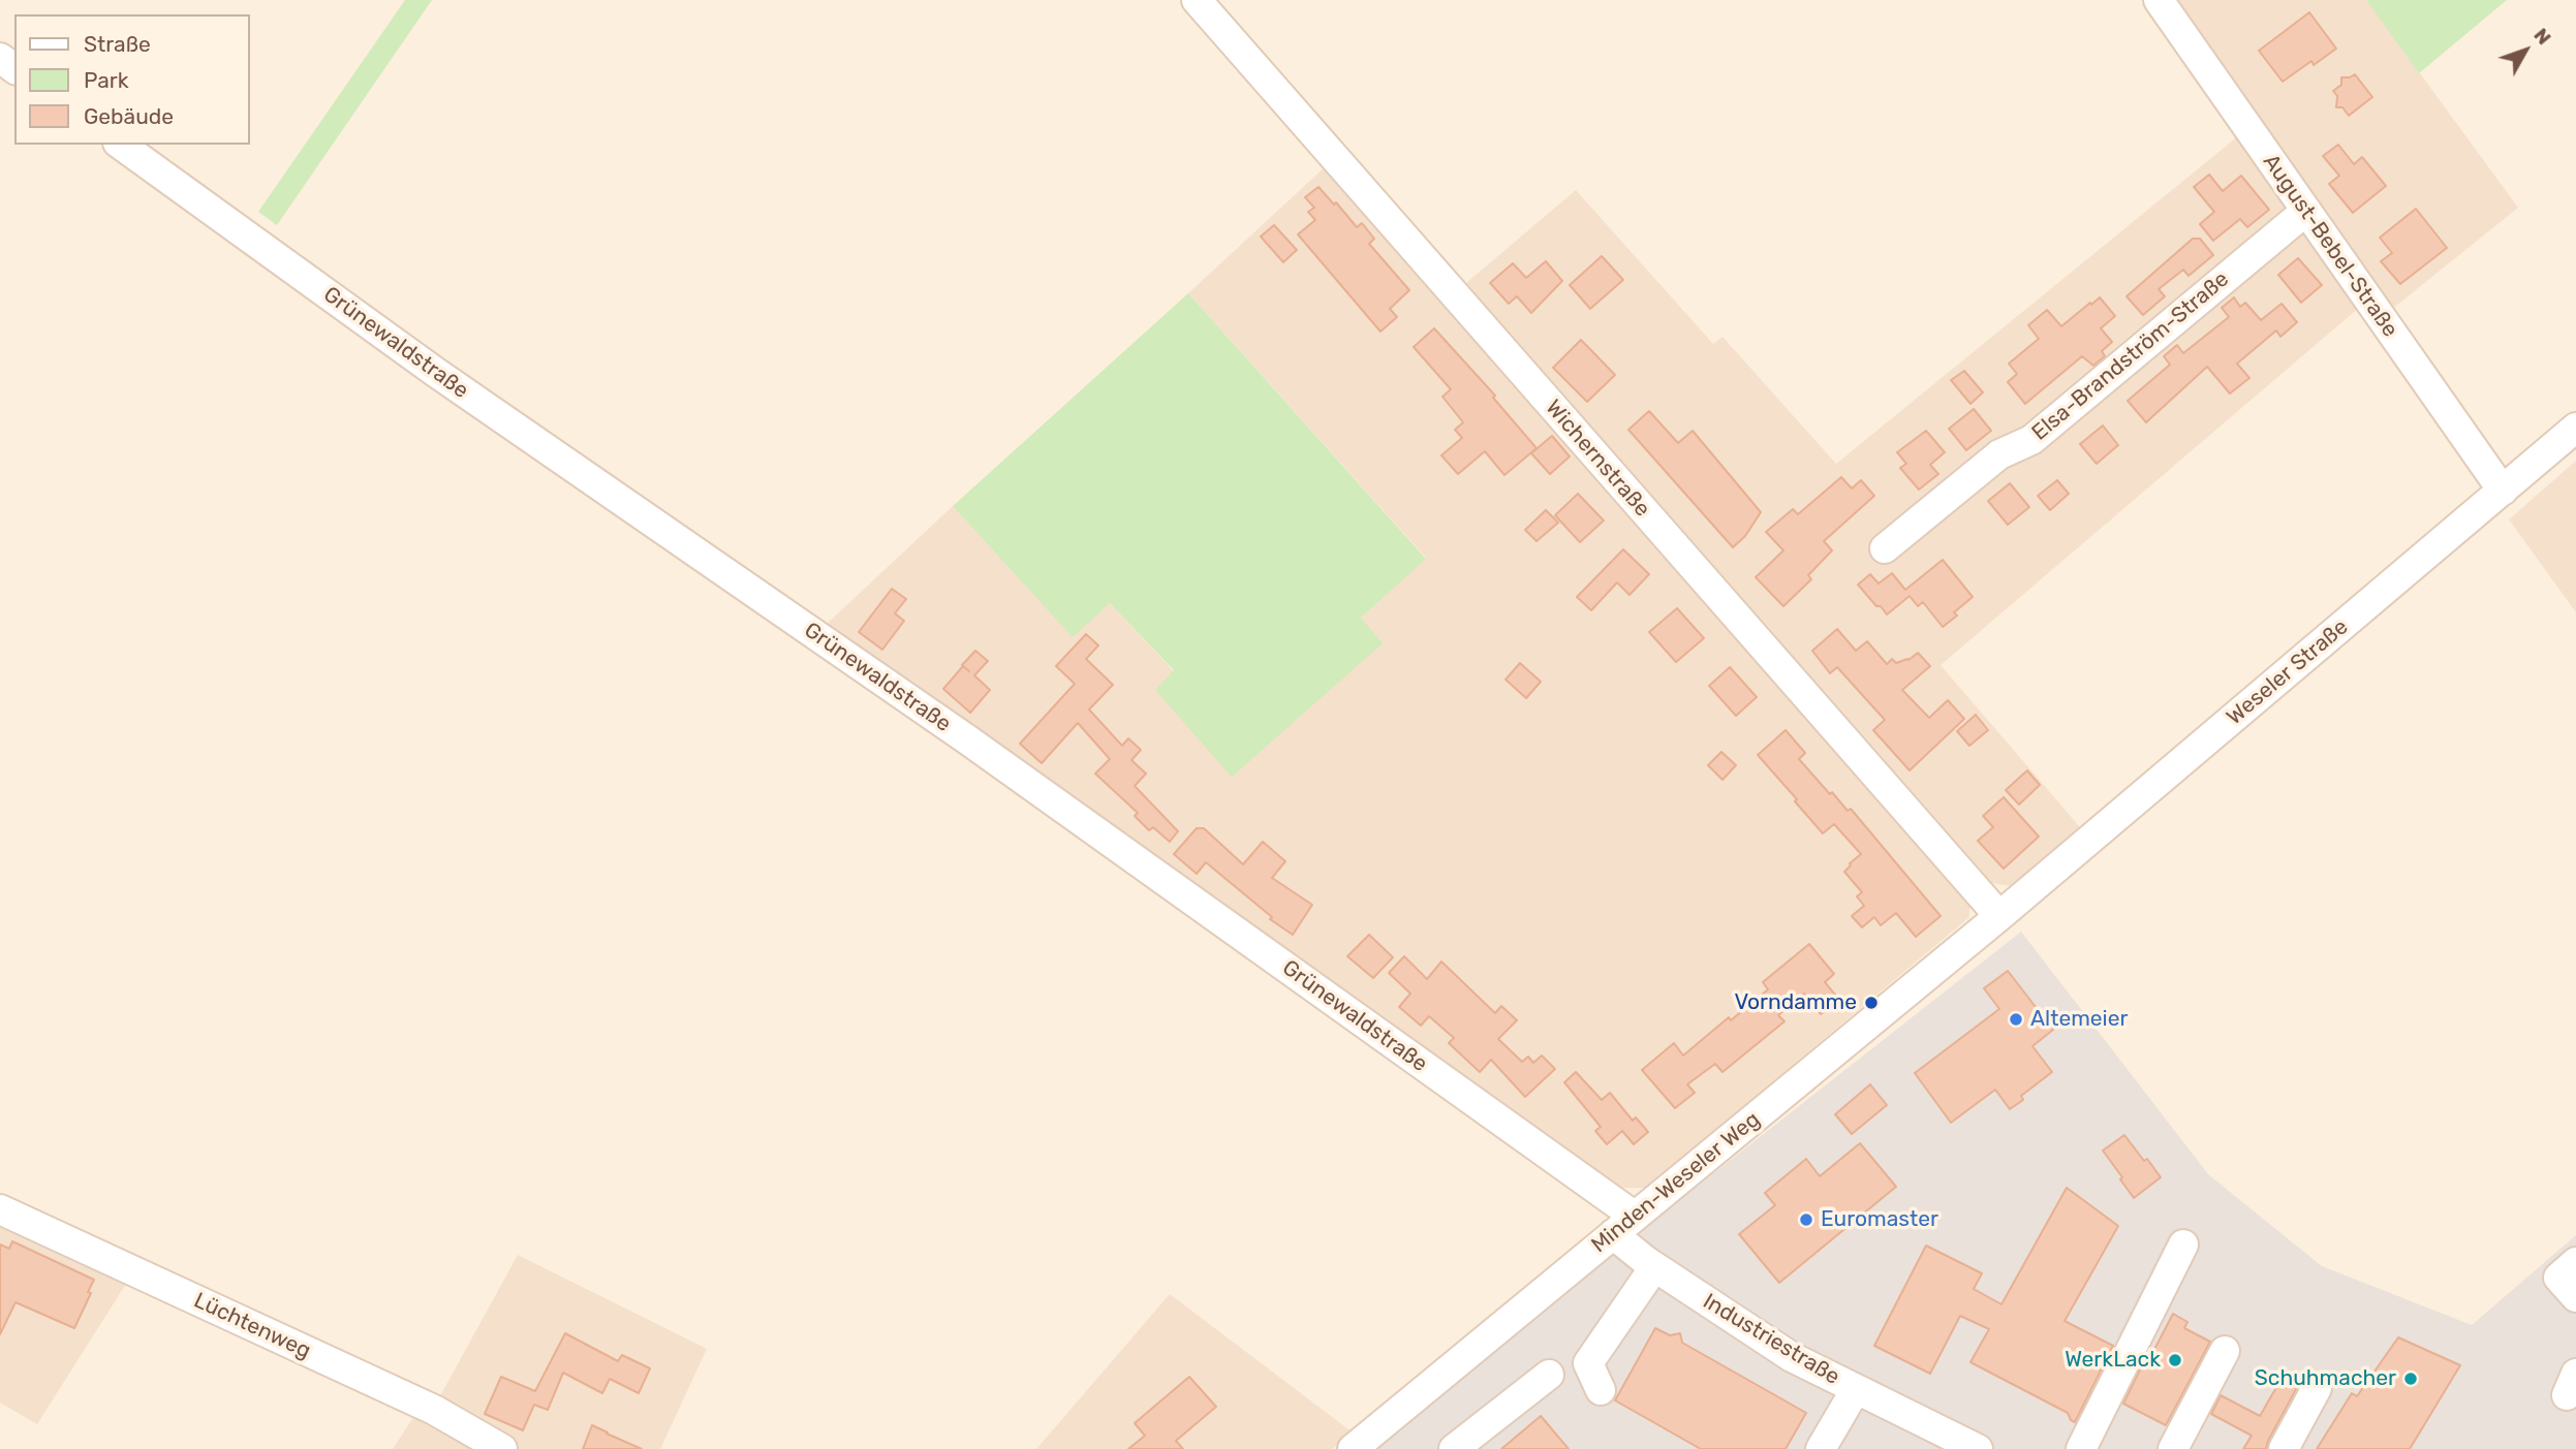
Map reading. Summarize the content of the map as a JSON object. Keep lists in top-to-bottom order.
{
  "streets": {
    "street": [
      "August-Bebel-Straße",
      "Grünewaldstraße",
      "Elsa-Brandström-Straße",
      "Wichernstraße",
      "Weseler Straße",
      "Minden-Weseler Weg",
      "Lüchtenweg",
      "Industriestraße"
    ]
  },
  "crossings": [
    ["August-Bebel-Straße", "Elsa-Brandström-Straße"],
    ["August-Bebel-Straße", "Weseler Straße"],
    ["Grünewaldstraße", "Minden-Weseler Weg"],
    ["Grünewaldstraße", "Industriestraße"],
    ["Wichernstraße", "Weseler Straße"],
    ["Wichernstraße", "Minden-Weseler Weg"],
    ["Weseler Straße", "Minden-Weseler Weg"],
    ["Minden-Weseler Weg", "Industriestraße"]
  ],
  "places": [
    "Vorndamme",
    "Altemeier",
    "Euromaster",
    "WerkLack",
    "Schuhmacher"
  ],
  "legend": ["Straße", "Park", "Gebäude"],
  "north": "top right"
}
